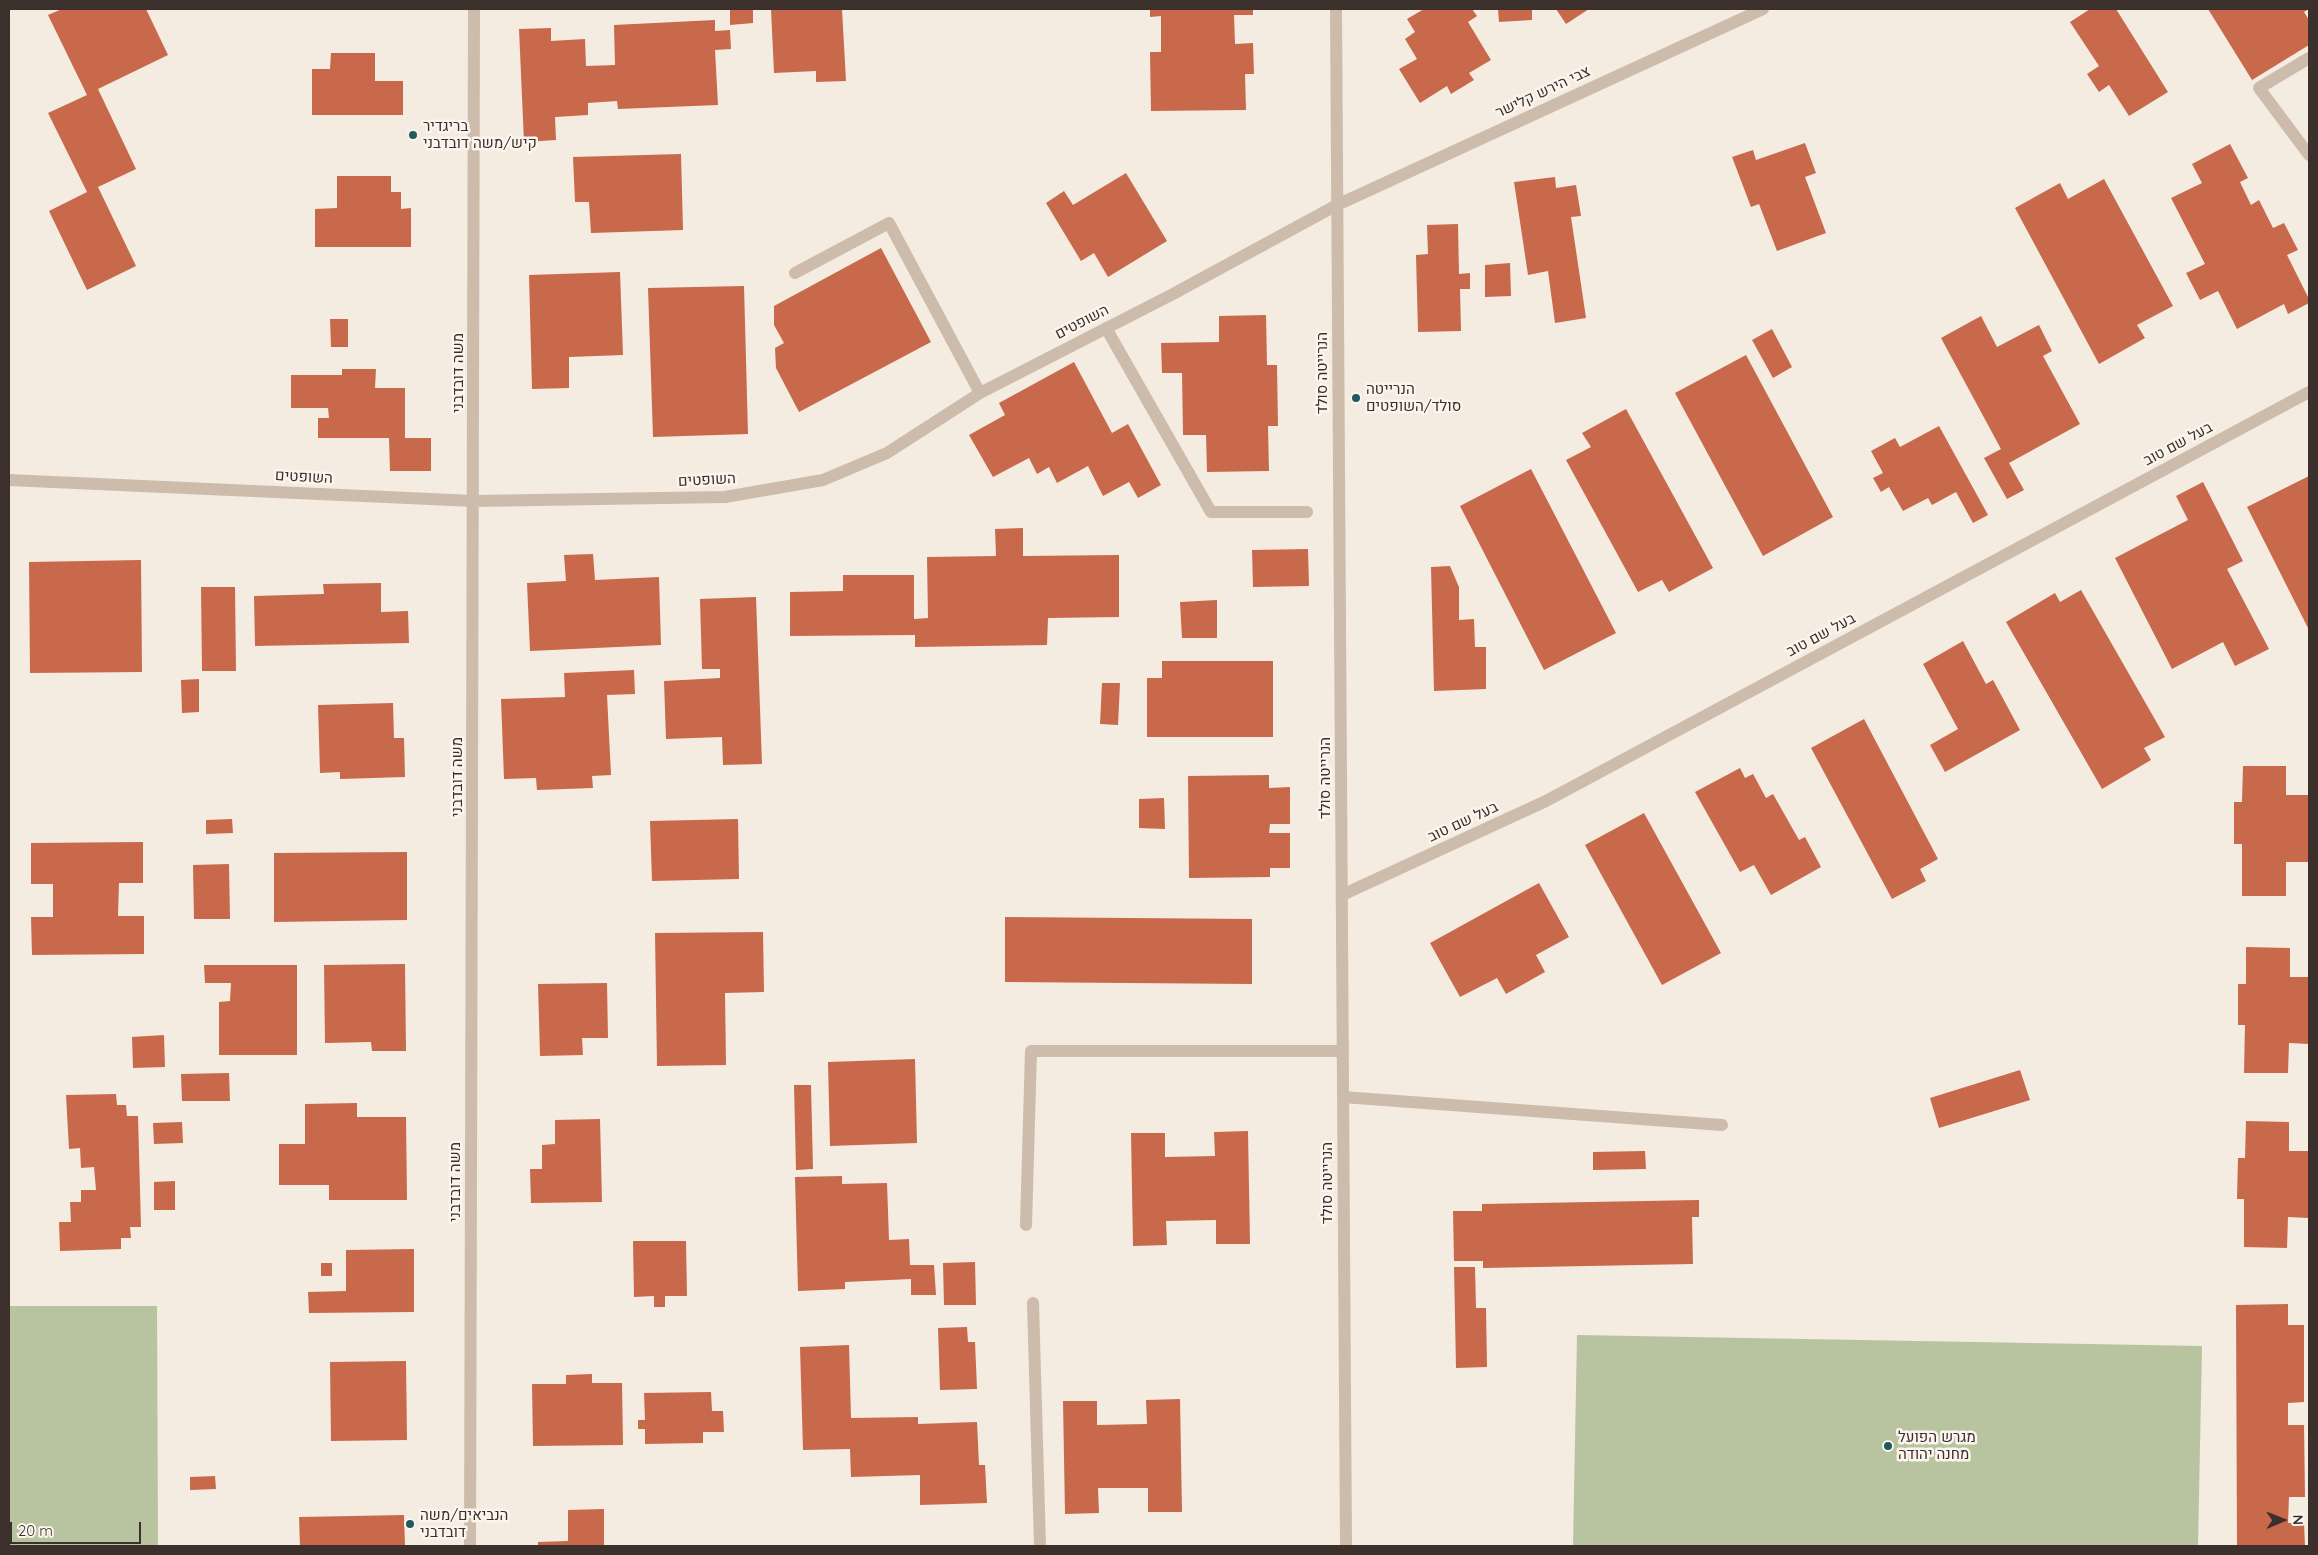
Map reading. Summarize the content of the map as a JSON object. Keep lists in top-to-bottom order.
{
  "streets": {
    "street": [
      "צבי הירש קלישר",
      "השופטים",
      "משה דובדבני",
      "הנרייטה סולד",
      "בעל שם טוב"
    ]
  },
  "crossings": [
    ["צבי הירש קלישר", "השופטים"],
    ["צבי הירש קלישר", "הנרייטה סולד"],
    ["השופטים", "משה דובדבני"],
    ["השופטים", "הנרייטה סולד"],
    ["הנרייטה סולד", "בעל שם טוב"]
  ],
  "places": [
    "בריגדיר קיש/משה דובדבני",
    "הנרייטה סולד/השופטים",
    "מגרש הפועל מחנה יהודה",
    "הנביאים/משה דובדבני"
  ],
  "scale_bar": "20 m",
  "north": "right"
}
